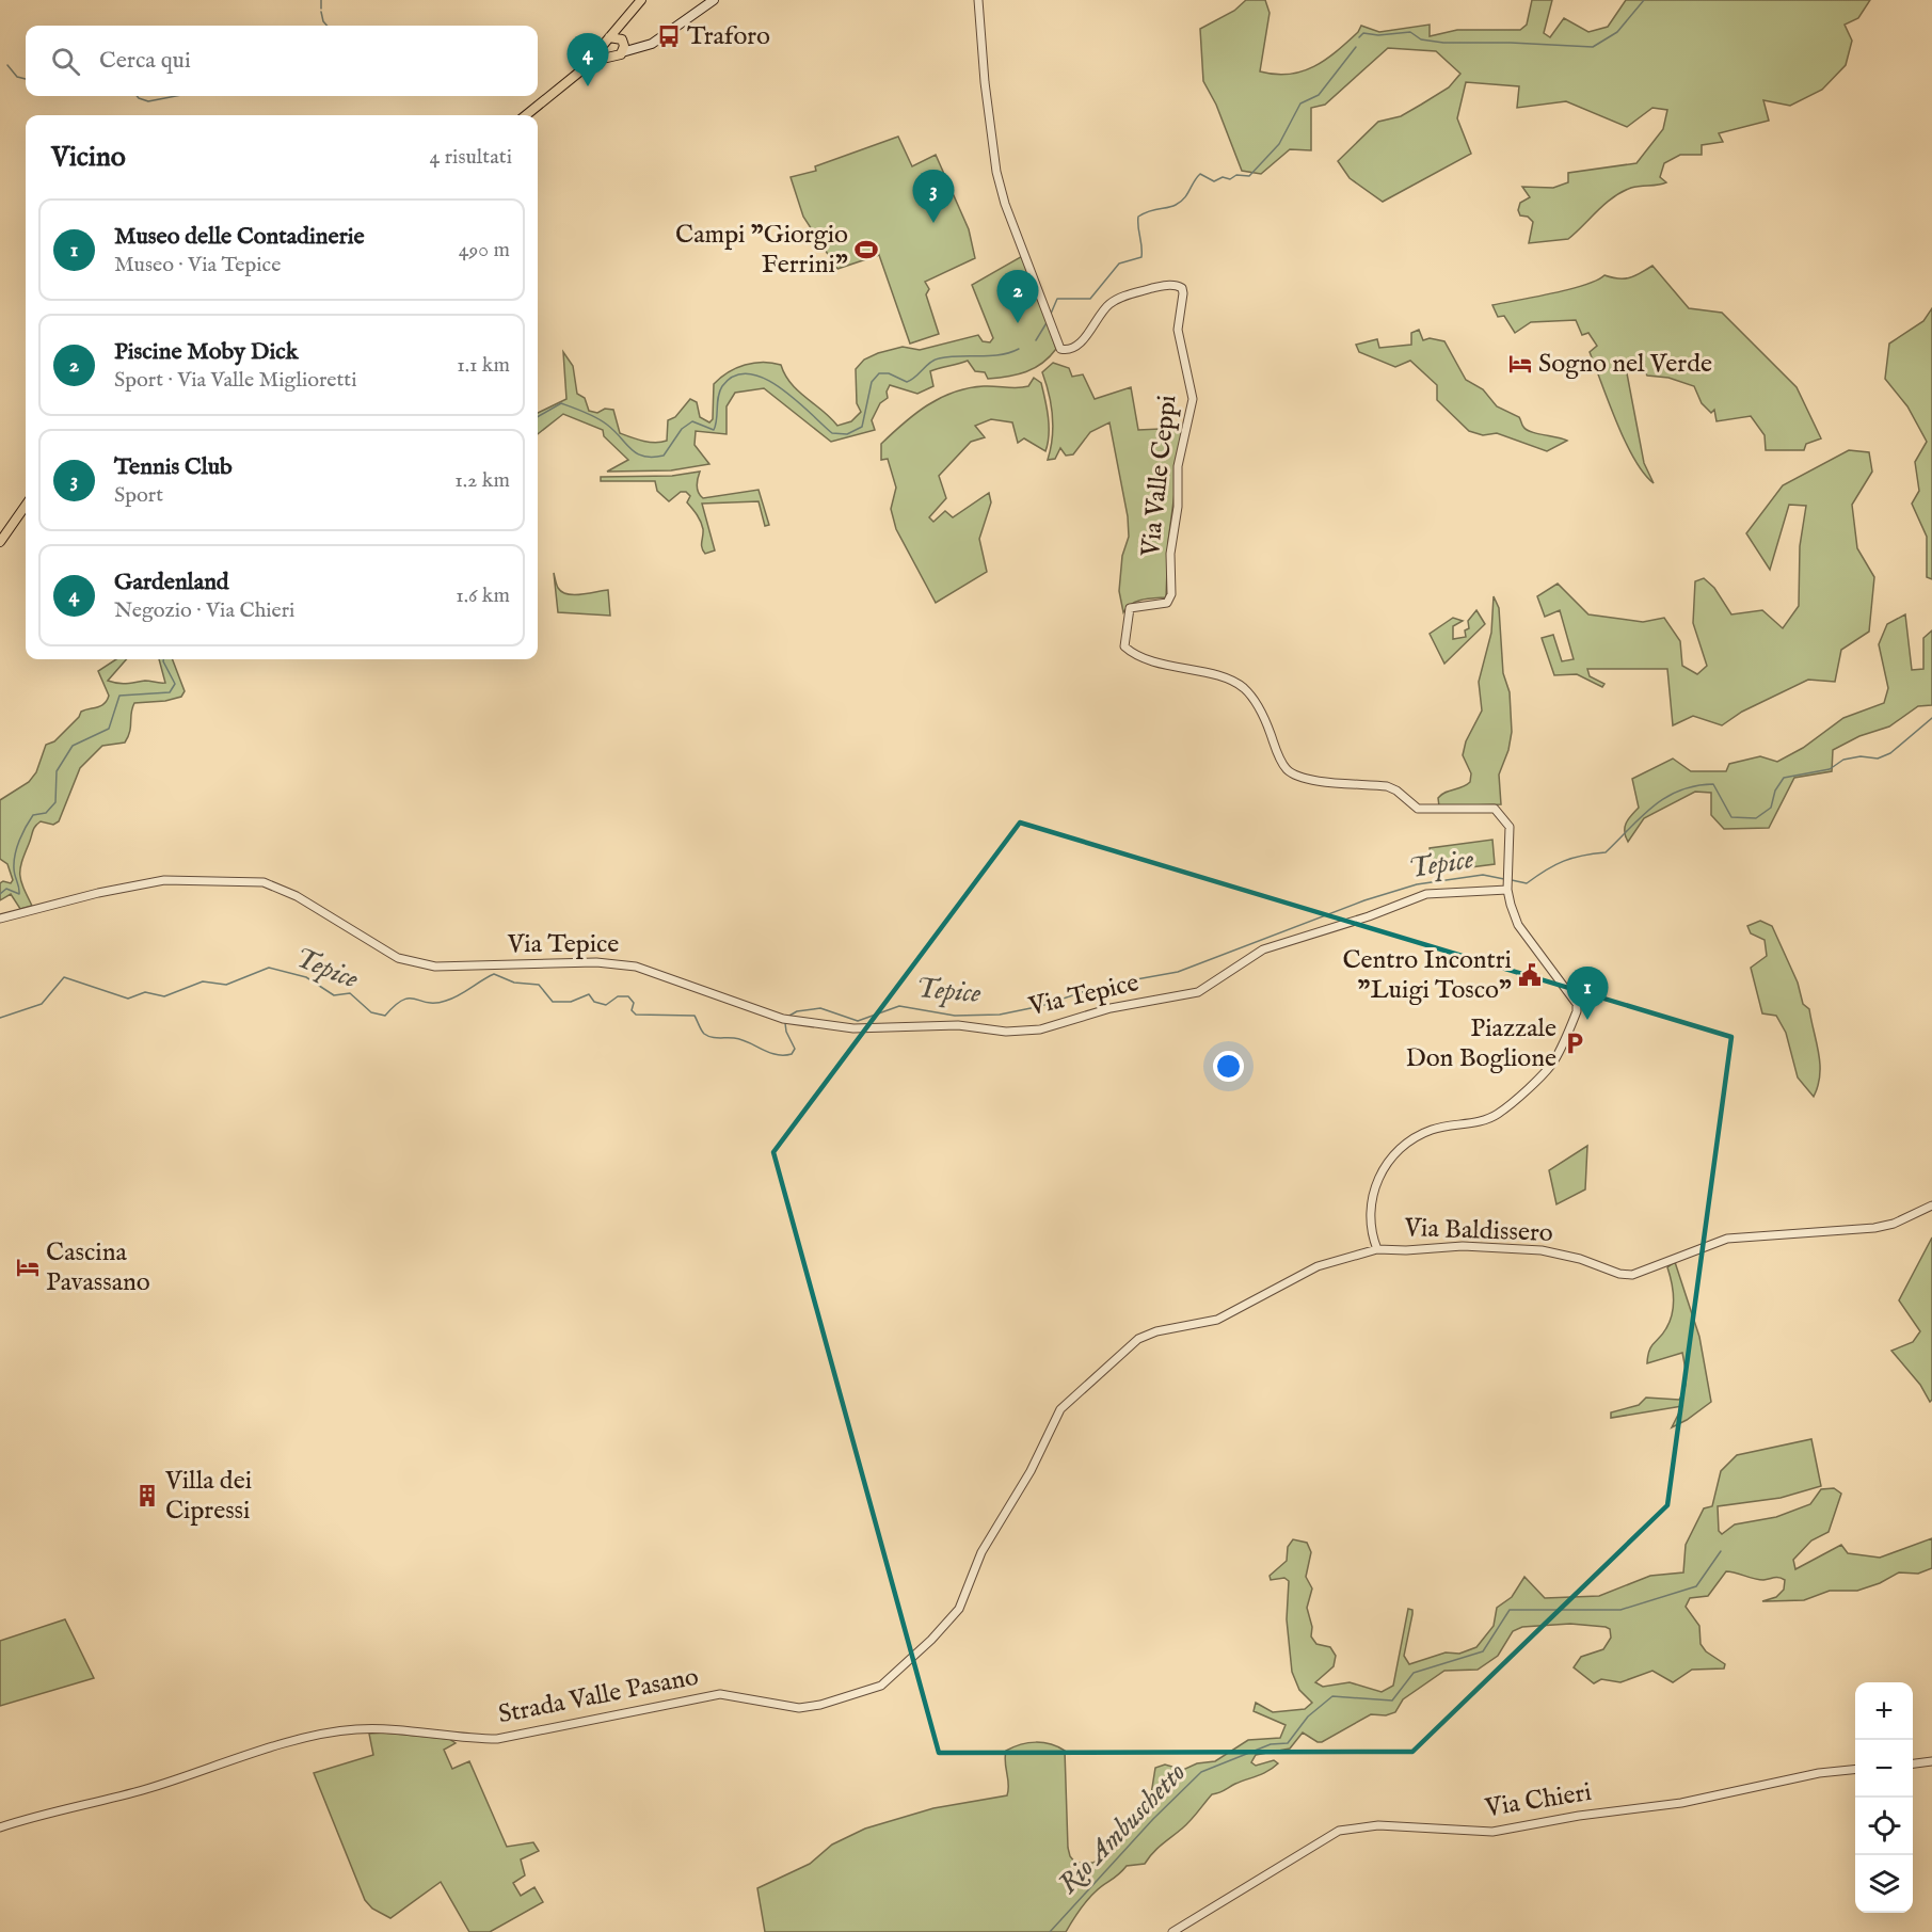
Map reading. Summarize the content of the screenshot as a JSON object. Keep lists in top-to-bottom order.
{
  "streets": {
    "street": [
      "Via Valle Ceppi",
      "Via Tepice",
      "Via Baldissero",
      "Strada Valle Pasano",
      "Via Chieri"
    ]
  },
  "crossings": [
    ["Via Valle Ceppi", "Via Tepice"],
    ["Via Baldissero", "Strada Valle Pasano"]
  ],
  "water": ["Tepice", "Rio Ambuschetto"],
  "places": {
    "bus stop": ["Traforo"],
    "sports": ["Campi \"Giorgio Ferrini\""],
    "hotel": ["Sogno nel Verde", "Cascina Pavassano"],
    "public building": ["Centro Incontri \"Luigi Tosco\""],
    "parking": ["Piazzale Don Boglione"],
    "building": ["Villa dei Cipressi"]
  },
  "page": {
    "search": "Cerca qui",
    "pins": [
      "4",
      "3",
      "2",
      "1"
    ],
    "heading": ["Vicino", "4 risultati"],
    "list": [
      {
        "mark": "1",
        "name": "Museo delle Contadinerie",
        "note": "Museo · Via Tepice",
        "value": "490 m"
      },
      {
        "mark": "2",
        "name": "Piscine Moby Dick",
        "note": "Sport · Via Valle Miglioretti",
        "value": "1.1 km"
      },
      {
        "mark": "3",
        "name": "Tennis Club",
        "note": "Sport",
        "value": "1.2 km"
      },
      {
        "mark": "4",
        "name": "Gardenland",
        "note": "Negozio · Via Chieri",
        "value": "1.6 km"
      }
    ],
    "map_buttons": ["+", "−"]
  }
}
